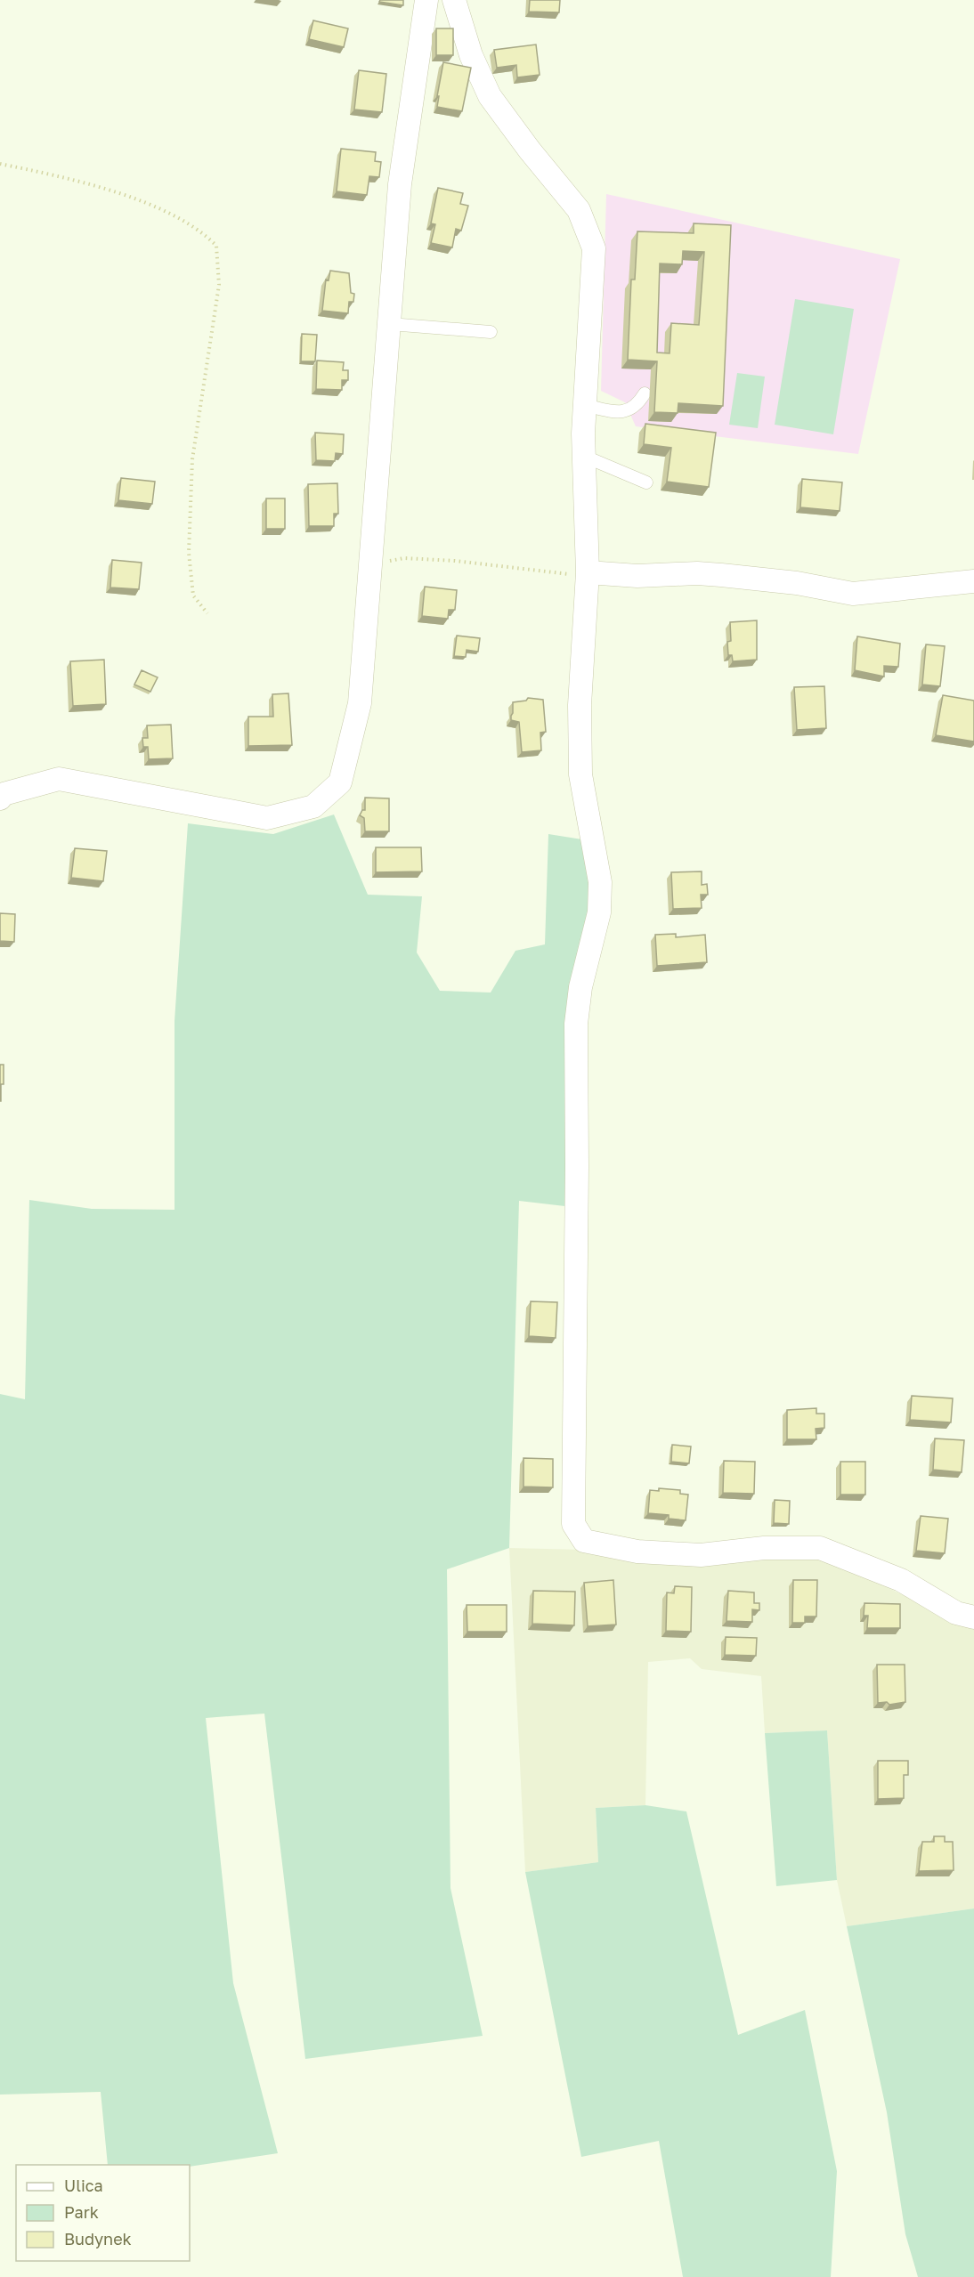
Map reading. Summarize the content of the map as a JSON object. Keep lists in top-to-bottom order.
{
  "legend": ["Ulica", "Park", "Budynek"]
}
